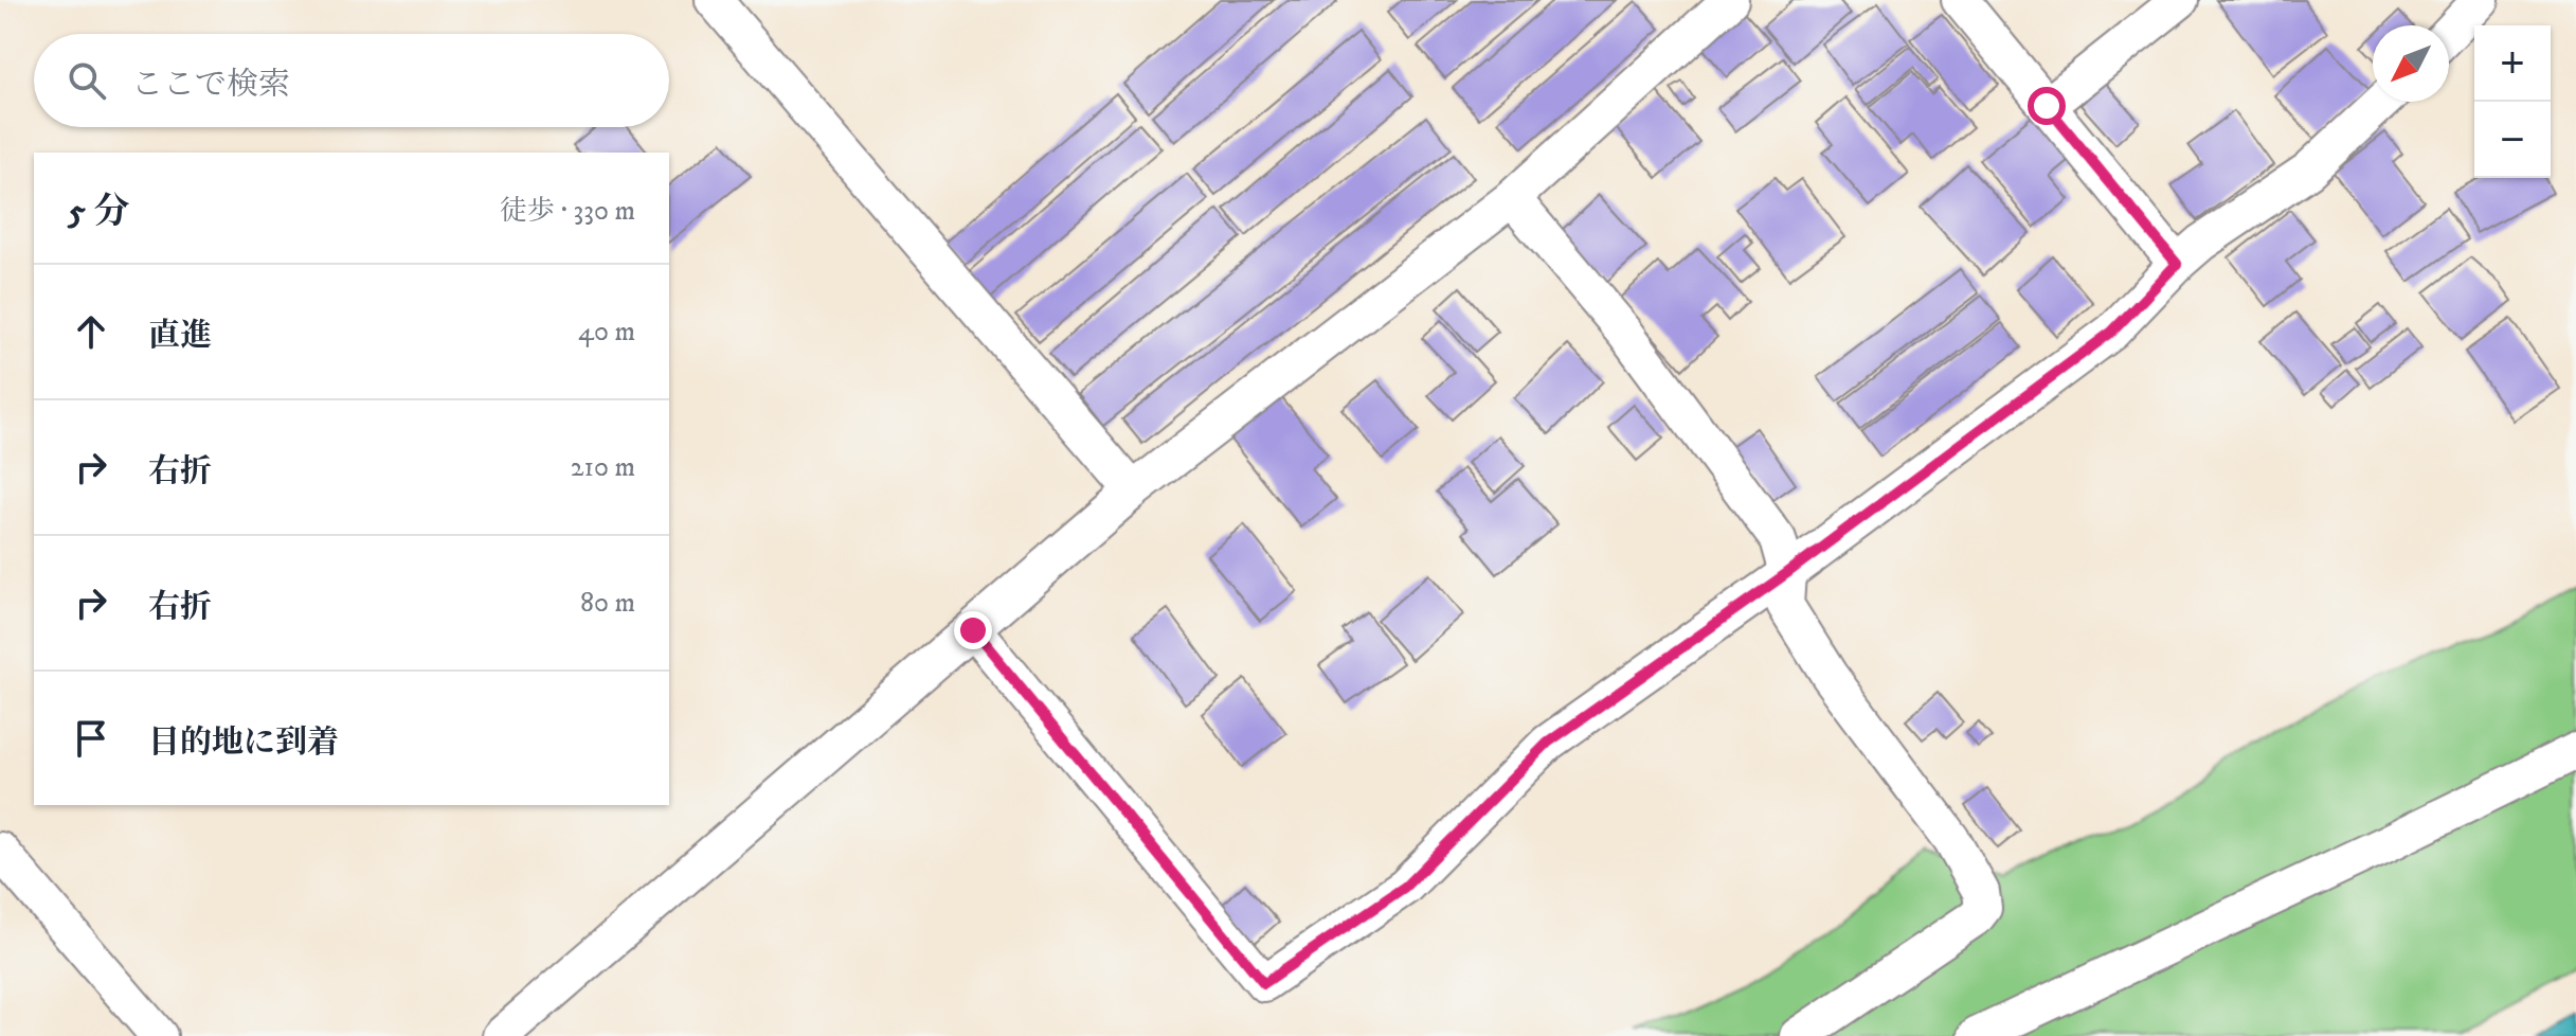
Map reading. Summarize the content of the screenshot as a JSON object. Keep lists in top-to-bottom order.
{
  "north": "bottom left",
  "page": {
    "map_buttons": ["+", "−"],
    "search": "ここで検索",
    "heading": ["5 分", "徒歩 · 330 m"],
    "list": [
      ["直進", "40 m"],
      ["右折", "210 m"],
      ["右折", "80 m"],
      "目的地に到着"
    ]
  }
}
